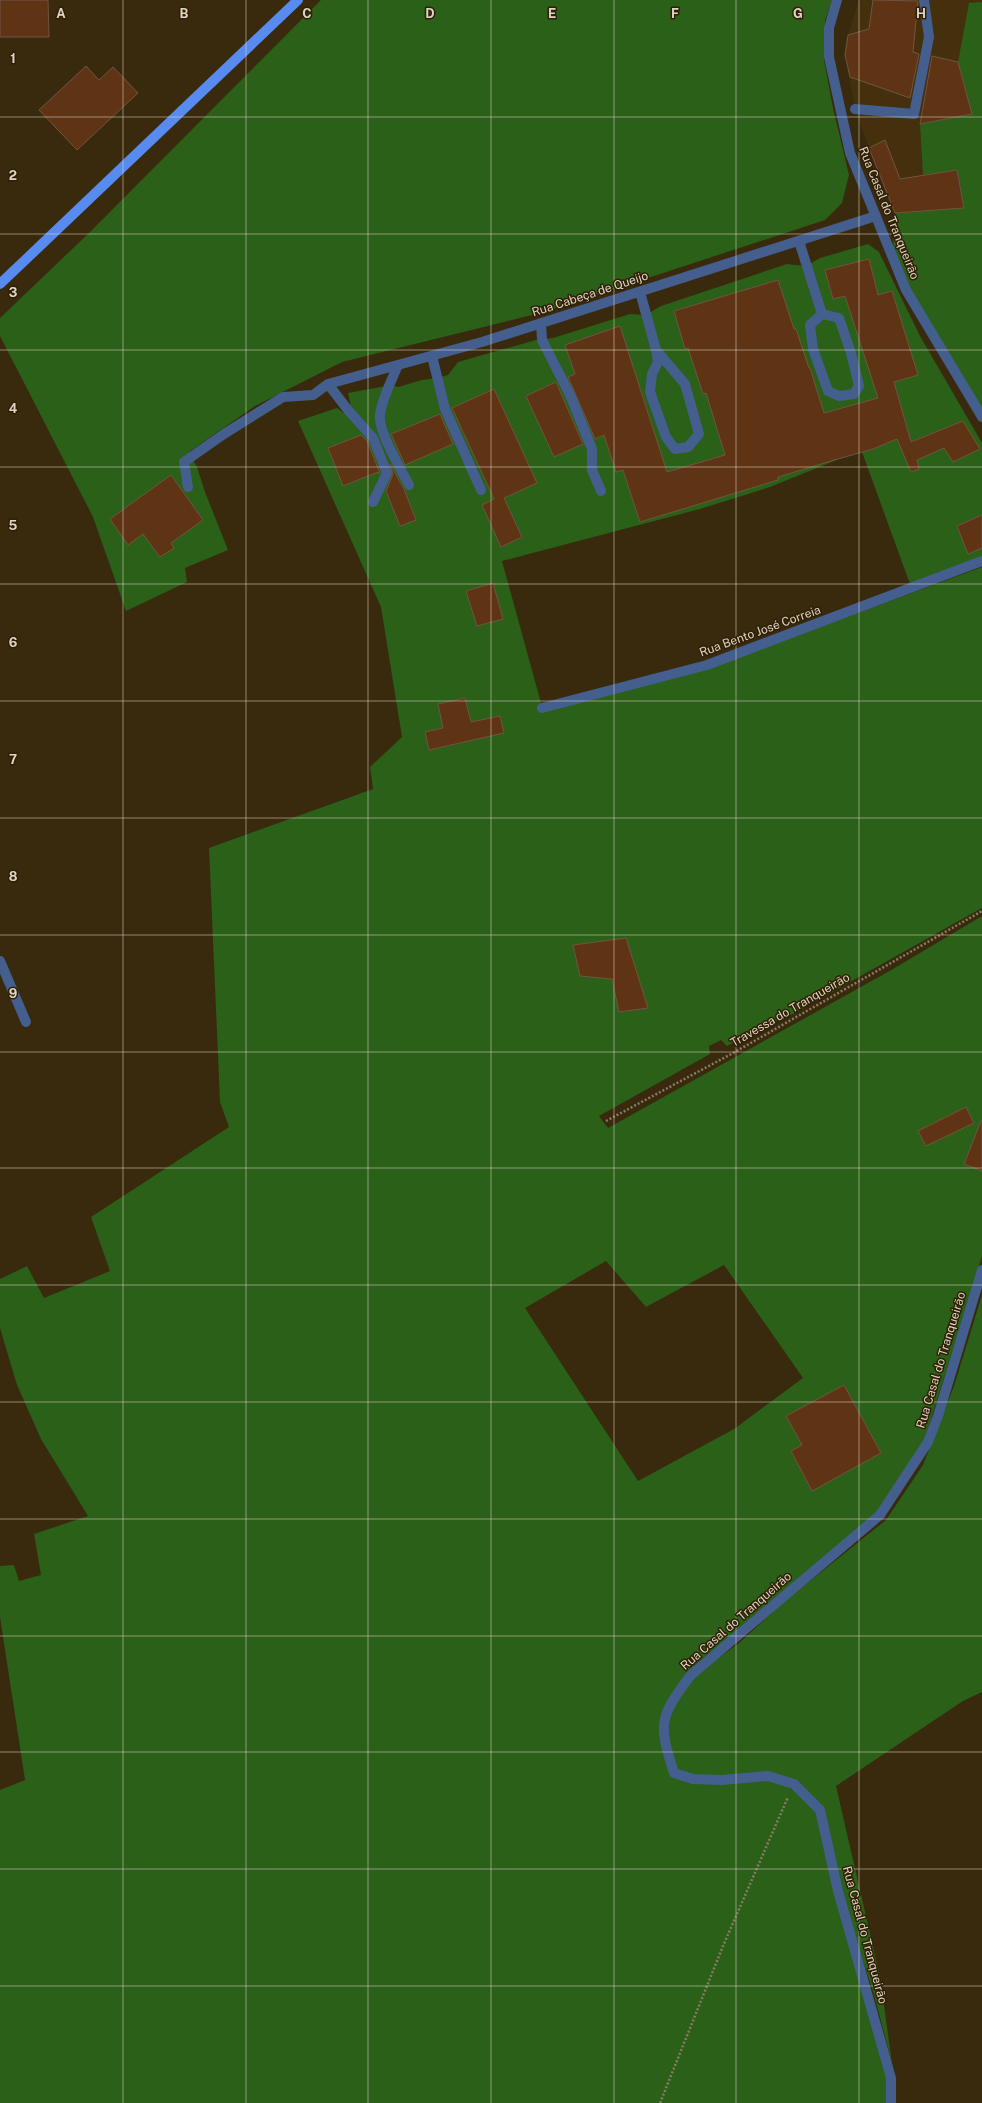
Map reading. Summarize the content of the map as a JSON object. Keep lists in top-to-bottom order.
{
  "streets": {
    "street": ["Rua Casal do Tranqueirão", "Rua Cabeça de Queijo", "Rua Bento José Correia"],
    "path": ["Travessa do Tranqueirão"]
  },
  "crossings": [
    ["Rua Casal do Tranqueirão", "Rua Cabeça de Queijo"]
  ],
  "grid": {
    "columns": [
      "A",
      "B",
      "C",
      "D",
      "E",
      "F",
      "G",
      "H"
    ],
    "rows": [
      "1",
      "2",
      "3",
      "4",
      "5",
      "6",
      "7",
      "8",
      "9"
    ]
  }
}
